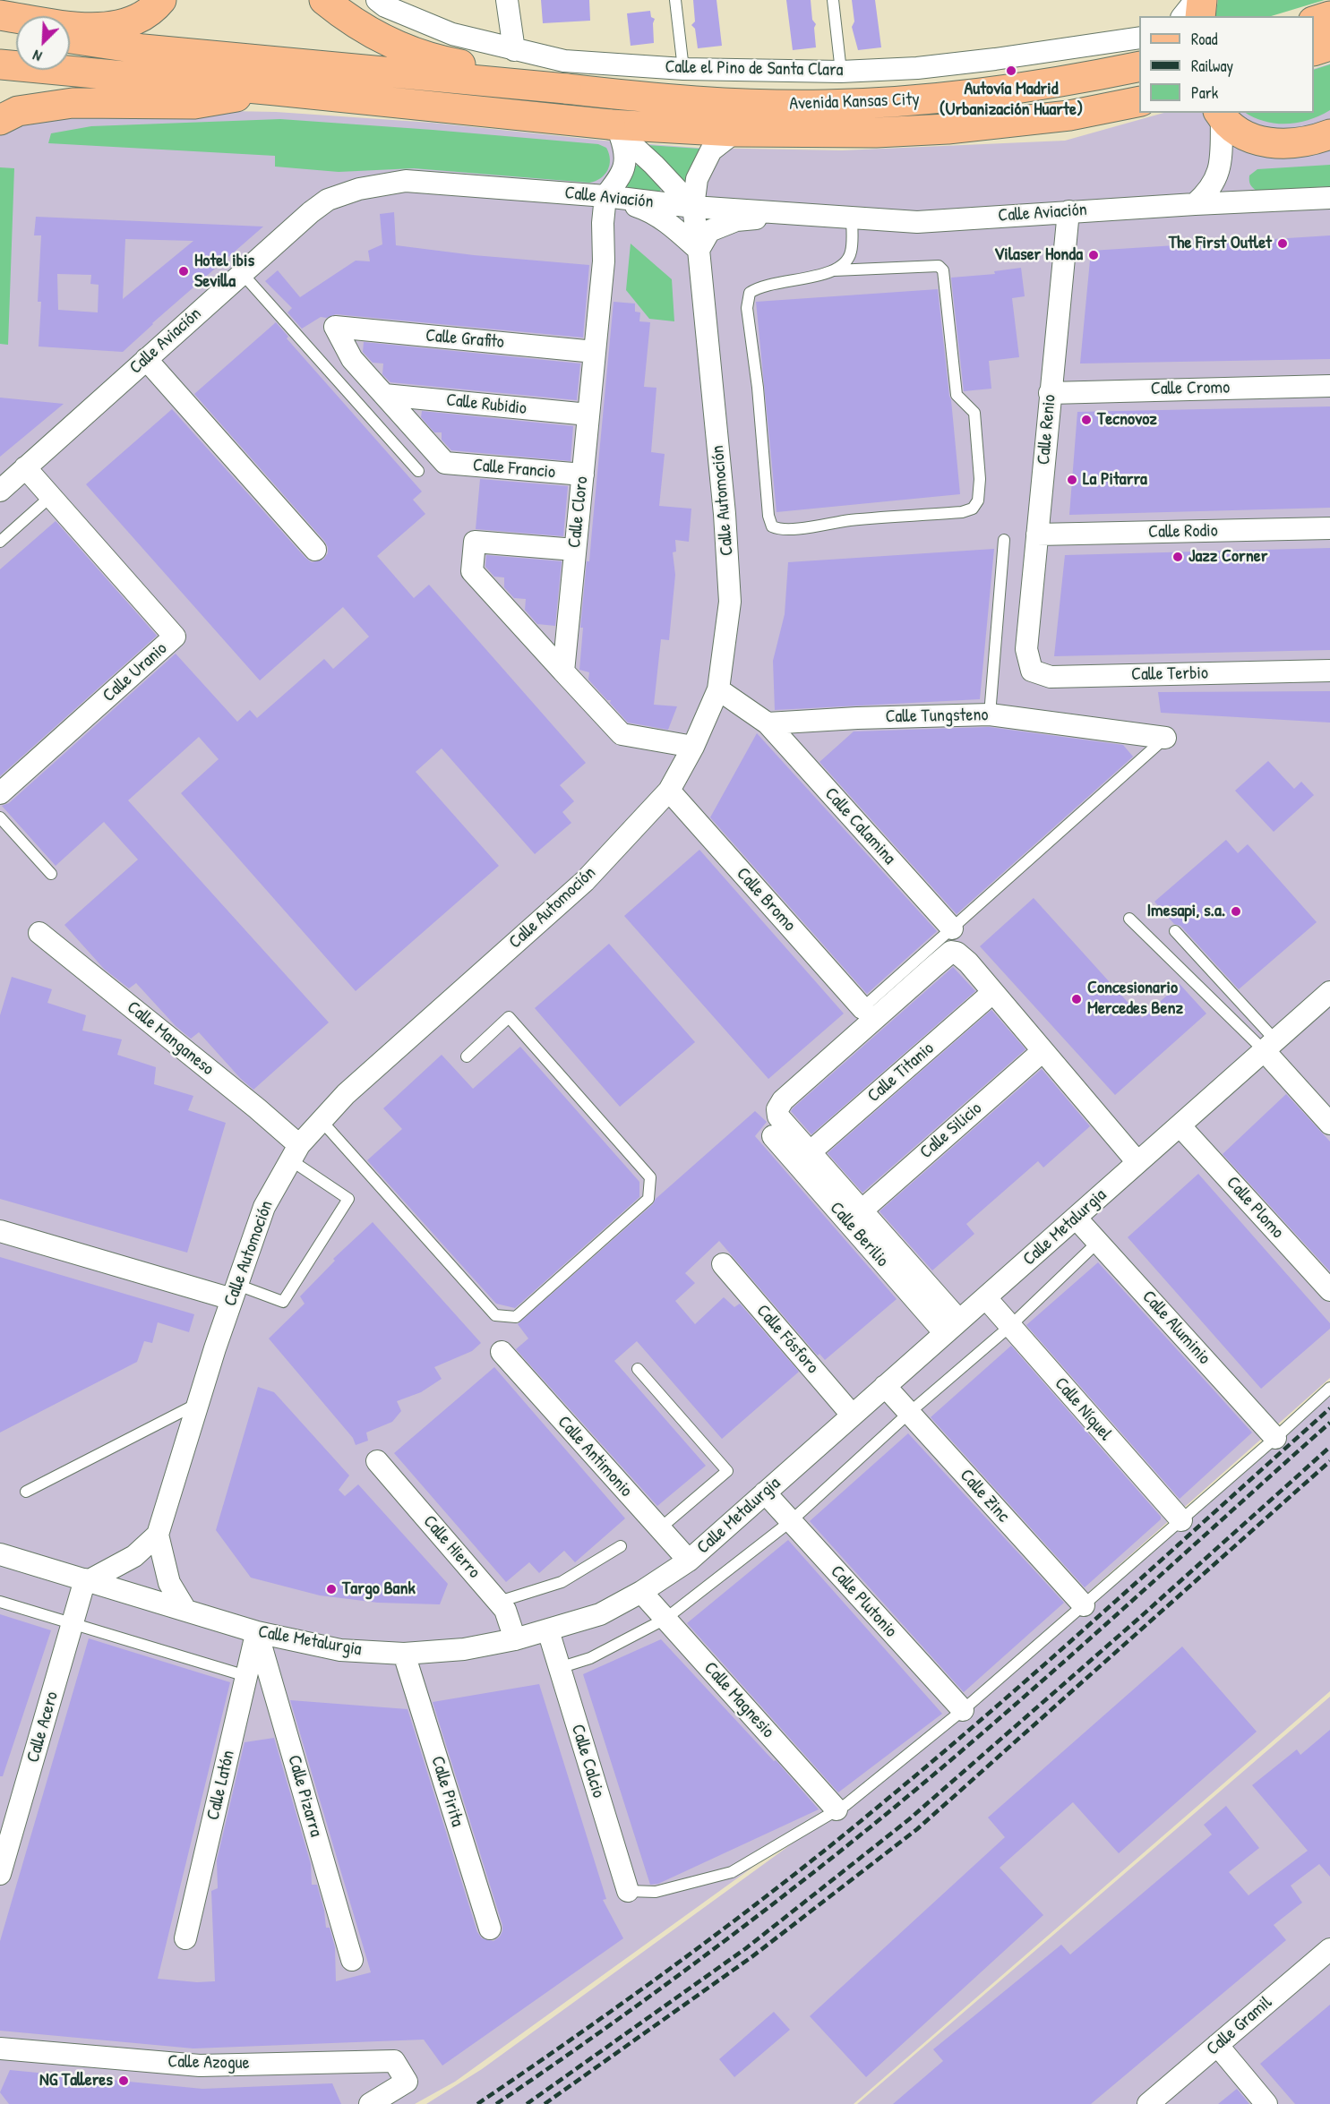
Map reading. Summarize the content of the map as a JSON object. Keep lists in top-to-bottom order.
{
  "streets": {
    "main road": ["Avenida Kansas City"],
    "street": [
      "Calle el Pino de Santa Clara",
      "Calle Aviación",
      "Calle Grafito",
      "Calle Cromo",
      "Calle Rubidio",
      "Calle Renio",
      "Calle Francio",
      "Calle Automoción",
      "Calle Cloro",
      "Calle Rodio",
      "Calle Uranio",
      "Calle Terbio",
      "Calle Tungsteno",
      "Calle Calamina",
      "Calle Bromo",
      "Calle Manganeso",
      "Calle Titanio",
      "Calle Silicio",
      "Calle Plomo",
      "Calle Metalurgia",
      "Calle Berilio",
      "Calle Aluminio",
      "Calle Fósforo",
      "Calle Níquel",
      "Calle Antimonio",
      "Calle Zinc",
      "Calle Hierro",
      "Calle Plutonio",
      "Calle Magnesio",
      "Calle Acero",
      "Calle Calcio",
      "Calle Latón",
      "Calle Pirita",
      "Calle Pizarra",
      "Calle Gramil",
      "Calle Azogue"
    ]
  },
  "crossings": [
    ["Avenida Kansas City", "Calle Automoción"],
    ["Calle Aviación", "Calle Renio"],
    ["Calle Aviación", "Calle Automoción"],
    ["Calle Aviación", "Calle Cloro"],
    ["Calle Aviación", "Calle Uranio"],
    ["Calle Grafito", "Calle Rubidio"],
    ["Calle Grafito", "Calle Francio"],
    ["Calle Grafito", "Calle Cloro"],
    ["Calle Cromo", "Calle Renio"],
    ["Calle Rubidio", "Calle Francio"],
    ["Calle Rubidio", "Calle Cloro"],
    ["Calle Renio", "Calle Rodio"],
    ["Calle Renio", "Calle Terbio"],
    ["Calle Francio", "Calle Cloro"],
    ["Calle Automoción", "Calle Bromo"],
    ["Calle Automoción", "Calle Manganeso"],
    ["Calle Tungsteno", "Calle Calamina"],
    ["Calle Plomo", "Calle Metalurgia"],
    ["Calle Metalurgia", "Calle Berilio"],
    ["Calle Metalurgia", "Calle Aluminio"],
    ["Calle Metalurgia", "Calle Fósforo"],
    ["Calle Metalurgia", "Calle Níquel"],
    ["Calle Metalurgia", "Calle Antimonio"],
    ["Calle Metalurgia", "Calle Zinc"],
    ["Calle Metalurgia", "Calle Hierro"],
    ["Calle Metalurgia", "Calle Plutonio"],
    ["Calle Metalurgia", "Calle Magnesio"],
    ["Calle Metalurgia", "Calle Acero"],
    ["Calle Metalurgia", "Calle Calcio"],
    ["Calle Metalurgia", "Calle Latón"],
    ["Calle Metalurgia", "Calle Pirita"],
    ["Calle Metalurgia", "Calle Pizarra"],
    ["Calle Latón", "Calle Pizarra"]
  ],
  "places": [
    "Autovía Madrid (Urbanización Huarte)",
    "The First Outlet",
    "Vilaser Honda",
    "Hotel ibis Sevilla",
    "Tecnovoz",
    "La Pitarra",
    "Jazz Corner",
    "Imesapi, s.a.",
    "Concesionario Mercedes Benz",
    "Targo Bank",
    "NG Talleres"
  ],
  "legend": ["Road", "Railway", "Park"],
  "north": "bottom left"
}
